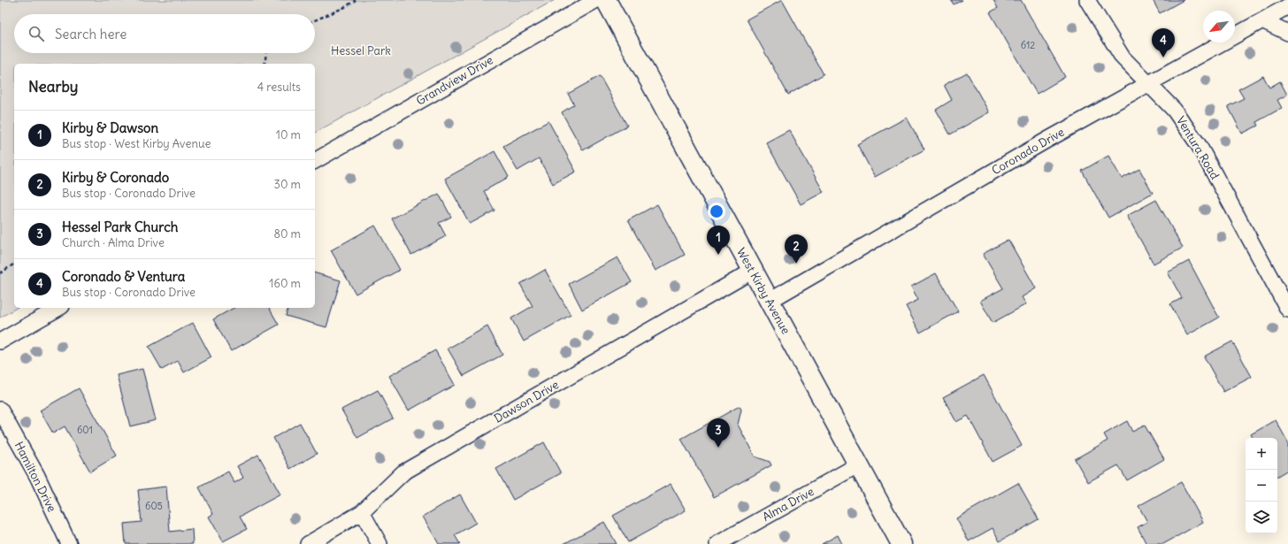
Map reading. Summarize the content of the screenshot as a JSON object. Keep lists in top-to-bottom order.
{
  "streets": {
    "main road": ["West Kirby Avenue"],
    "street": [
      "Grandview Drive",
      "Ventura Road",
      "Coronado Drive",
      "Dawson Drive",
      "Hamilton Drive",
      "Alma Drive"
    ]
  },
  "crossings": [
    ["Ventura Road", "Coronado Drive"],
    ["Coronado Drive", "West Kirby Avenue"],
    ["West Kirby Avenue", "Dawson Drive"],
    ["West Kirby Avenue", "Alma Drive"]
  ],
  "parks": ["Hessel Park"],
  "house_numbers": ["612", "601", "605"],
  "north": "bottom left",
  "page": {
    "search": "Search here",
    "pins": [
      "4",
      "1",
      "2",
      "3"
    ],
    "heading": ["Nearby", "4 results"],
    "list": [
      {
        "mark": "1",
        "name": "Kirby & Dawson",
        "note": "Bus stop · West Kirby Avenue",
        "value": "10 m"
      },
      {
        "mark": "2",
        "name": "Kirby & Coronado",
        "note": "Bus stop · Coronado Drive",
        "value": "30 m"
      },
      {
        "mark": "3",
        "name": "Hessel Park Church",
        "note": "Church · Alma Drive",
        "value": "80 m"
      },
      {
        "mark": "4",
        "name": "Coronado & Ventura",
        "note": "Bus stop · Coronado Drive",
        "value": "160 m"
      }
    ],
    "map_buttons": ["+", "−"]
  }
}
